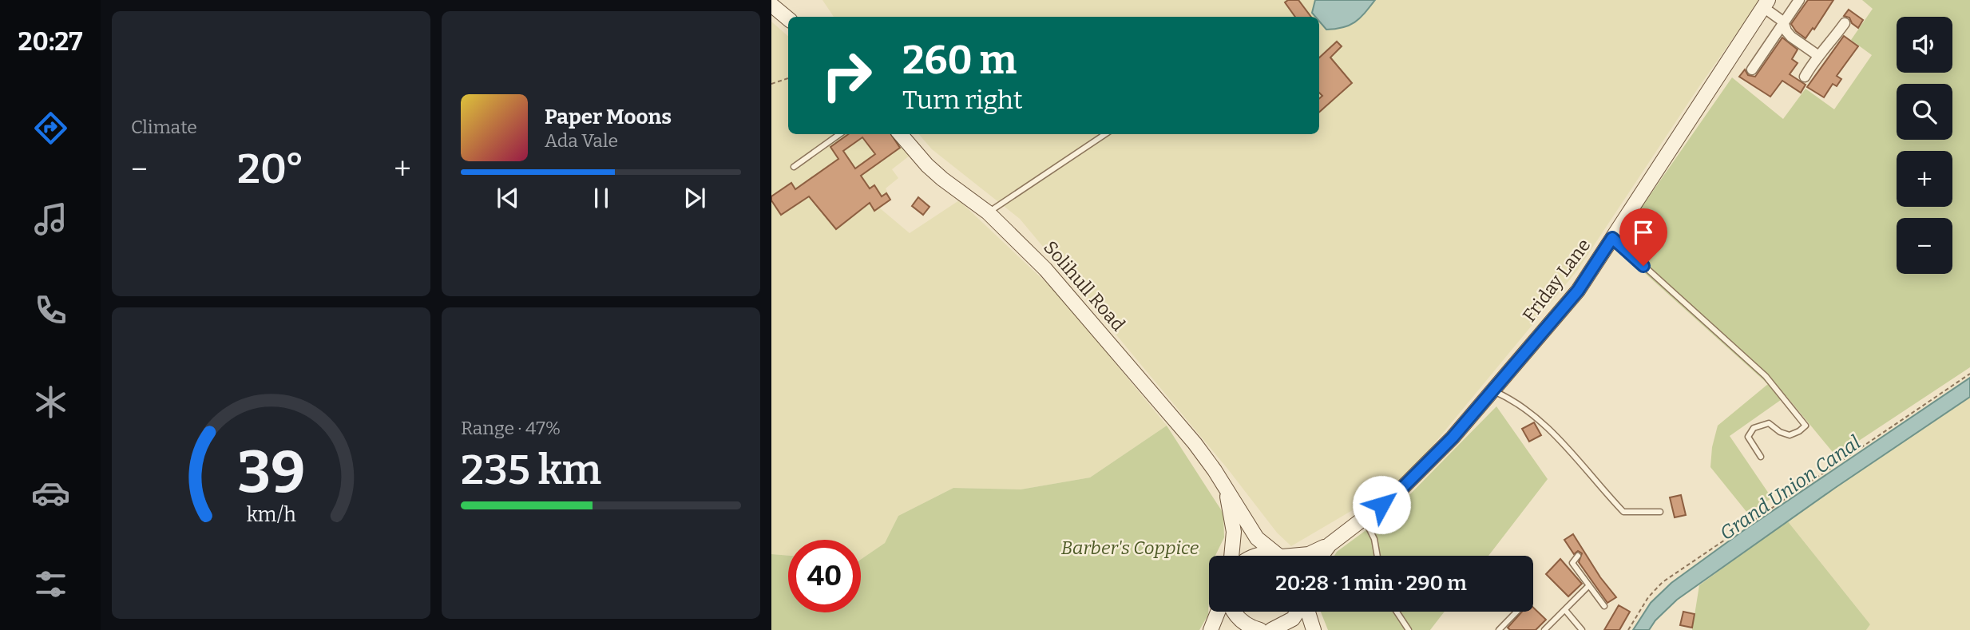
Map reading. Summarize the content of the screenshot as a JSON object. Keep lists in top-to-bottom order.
{
  "streets": {
    "main road": ["Friday Lane", "Solihull Road"]
  },
  "crossings": [
    ["Friday Lane", "Solihull Road"]
  ],
  "water": ["Grand Union Canal"],
  "parks": ["Barber's Coppice"],
  "page": {
    "tabs": "20:27",
    "tile": [
      "Climate",
      ["Range · 47%", "235 km"]
    ],
    "map_buttons": ["+", "−"],
    "turn": ["260 m", "Turn right"],
    "song": ["Paper Moons", "Ada Vale"],
    "heat": ["−", "20°", "+"],
    "limit": "40",
    "trip": "20:28 · 1 min · 290 m",
    "gauge": ["39", "km/h"]
  }
}
